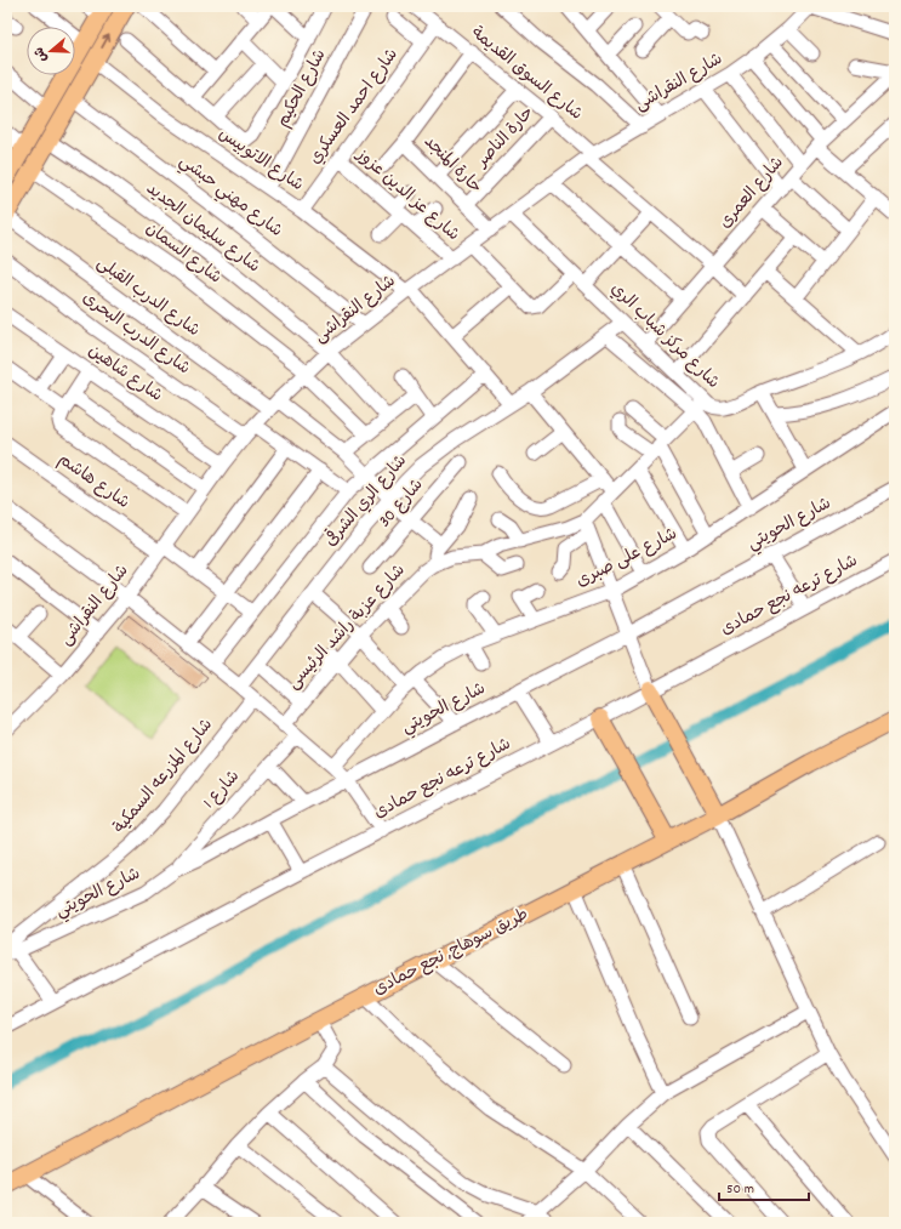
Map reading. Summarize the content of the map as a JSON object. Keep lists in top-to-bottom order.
{
  "streets": {
    "main road": ["طريق سوهاج, نجع حمادى"],
    "street": [
      "شارع السوق القديمة",
      "شارع النقراشى",
      "شارع الحكيم",
      "شارع احمد العسكري",
      "حارة الناصر",
      "شارع الاتوبيس",
      "حارة المنجد",
      "شارع العمرى",
      "شارع عز الدين عزوز",
      "شارع مهني حبشي",
      "شارع سليمان الجديد",
      "شارع السمان",
      "شارع الدرب القبلى",
      "شارع الدرب البحرى",
      "شارع مركز شباب الري",
      "شارع شاهين",
      "شارع هاشم",
      "شارع الري الشرقى",
      "شارع 30",
      "شارع الحويتي",
      "شارع على صبرى",
      "شارع ترعه نجع حمادى",
      "شارع عزبة راشد الرئيسى",
      "شارع المزرعه السمكية",
      "شارع 1"
    ]
  },
  "crossings": [
    ["شارع السوق القديمة", "شارع النقراشى"],
    ["شارع السوق القديمة", "شارع احمد العسكري"],
    ["شارع السوق القديمة", "حارة الناصر"],
    ["شارع السوق القديمة", "حارة المنجد"],
    ["شارع السوق القديمة", "شارع العمرى"],
    ["شارع النقراشى", "شارع الاتوبيس"],
    ["شارع النقراشى", "حارة المنجد"],
    ["شارع النقراشى", "شارع عز الدين عزوز"],
    ["شارع النقراشى", "شارع مهني حبشي"],
    ["شارع النقراشى", "شارع سليمان الجديد"],
    ["شارع النقراشى", "شارع السمان"],
    ["شارع النقراشى", "شارع الدرب القبلى"],
    ["شارع النقراشى", "شارع الدرب البحرى"],
    ["شارع النقراشى", "شارع مركز شباب الري"],
    ["شارع النقراشى", "شارع شاهين"],
    ["شارع النقراشى", "شارع هاشم"],
    ["شارع الحكيم", "شارع الاتوبيس"],
    ["شارع احمد العسكري", "شارع الاتوبيس"],
    ["شارع احمد العسكري", "شارع عز الدين عزوز"],
    ["حارة الناصر", "حارة المنجد"],
    ["شارع الاتوبيس", "شارع الري الشرقى"],
    ["شارع العمرى", "شارع مركز شباب الري"],
    ["شارع الدرب القبلى", "شارع الري الشرقى"],
    ["شارع الدرب القبلى", "شارع 30"],
    ["شارع مركز شباب الري", "شارع الري الشرقى"],
    ["شارع مركز شباب الري", "شارع عزبة راشد الرئيسى"],
    ["شارع الحويتي", "شارع المزرعه السمكية"],
    ["شارع الحويتي", "شارع 1"]
  ],
  "scale_bar": "50 m",
  "north": "left"
}
